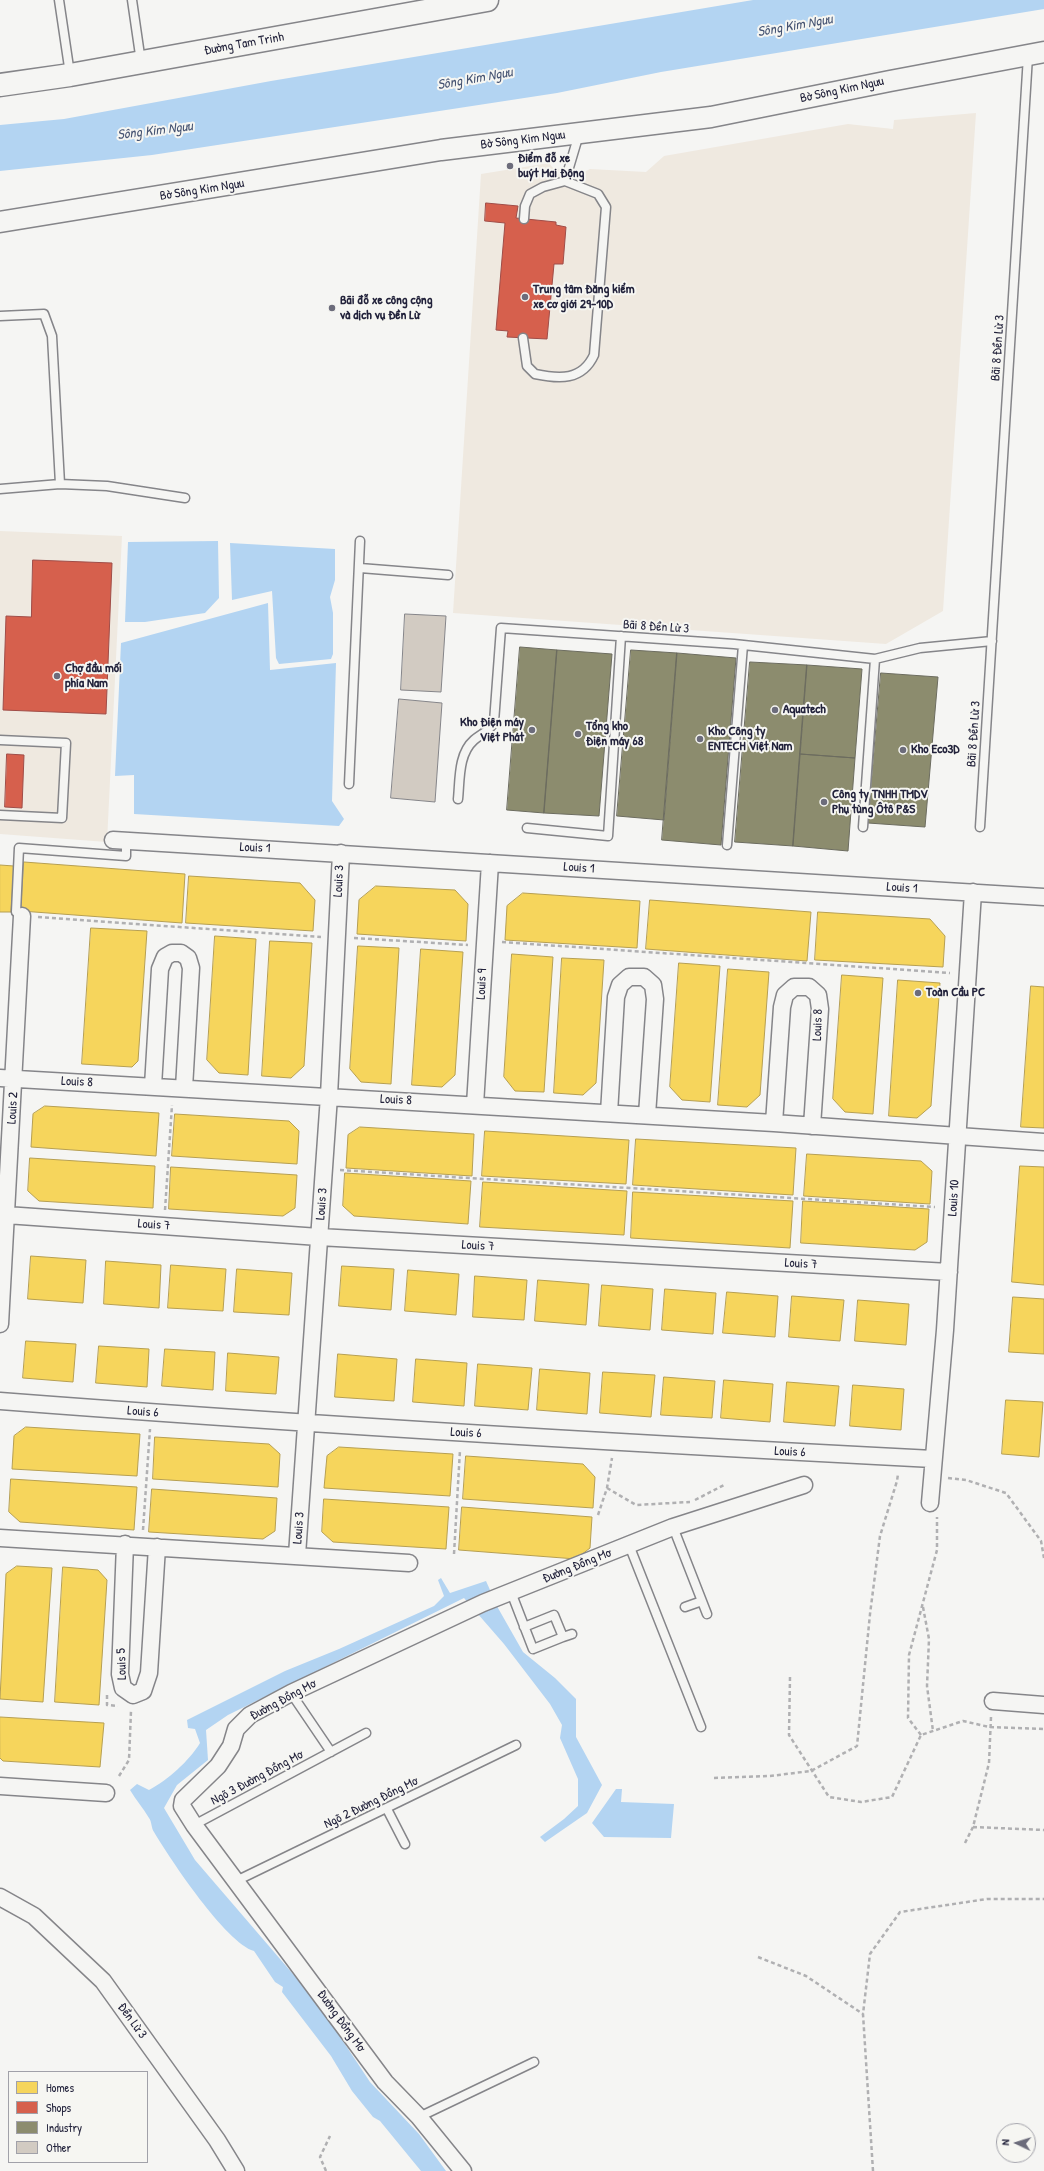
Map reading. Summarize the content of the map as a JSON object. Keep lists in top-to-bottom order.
{
  "streets": {
    "main road": ["Đường Tam Trinh"],
    "street": [
      "Bờ Sông Kim Ngưu",
      "Louis 1",
      "Louis 3",
      "Louis 9",
      "Louis 8",
      "Louis 2",
      "Louis 10",
      "Louis 7",
      "Louis 6",
      "Đường Đồng Mơ",
      "Louis 5",
      "Đền Lừ 3"
    ],
    "lane": ["Bãi 8 Đền Lừ 3", "Ngõ 3 Đường Đồng Mơ", "Ngõ 2 Đường Đồng Mơ"]
  },
  "crossings": [
    ["Bờ Sông Kim Ngưu", "Bãi 8 Đền Lừ 3"],
    ["Louis 1", "Louis 3"],
    ["Louis 1", "Louis 9"],
    ["Louis 1", "Louis 10"],
    ["Louis 3", "Louis 8"],
    ["Louis 3", "Louis 7"],
    ["Louis 3", "Louis 6"],
    ["Louis 9", "Louis 8"],
    ["Louis 8", "Louis 2"],
    ["Louis 8", "Louis 10"],
    ["Louis 2", "Louis 7"],
    ["Louis 10", "Louis 7"],
    ["Louis 10", "Louis 6"],
    ["Đường Đồng Mơ", "Ngõ 3 Đường Đồng Mơ"],
    ["Đường Đồng Mơ", "Ngõ 2 Đường Đồng Mơ"]
  ],
  "water": ["Sông Kim Ngưu"],
  "places": [
    "Điểm đỗ xe buýt Mai Động",
    "Trung tâm Đăng kiểm xe cơ giới 29-10D",
    "Bãi đỗ xe công cộng và dịch vụ Đền Lừ",
    "Chợ đầu mối phía Nam",
    "Aquatech",
    "Kho Điện máy Việt Phát",
    "Tổng kho Điện máy 68",
    "Kho Công ty ENTECH Việt Nam",
    "Kho Eco3D",
    "Công ty TNHH TMDV Phụ tùng Ôtô P&S",
    "Toàn Cầu PC"
  ],
  "legend": [
    "Homes",
    "Shops",
    "Industry",
    "Other"
  ],
  "north": "left"
}
